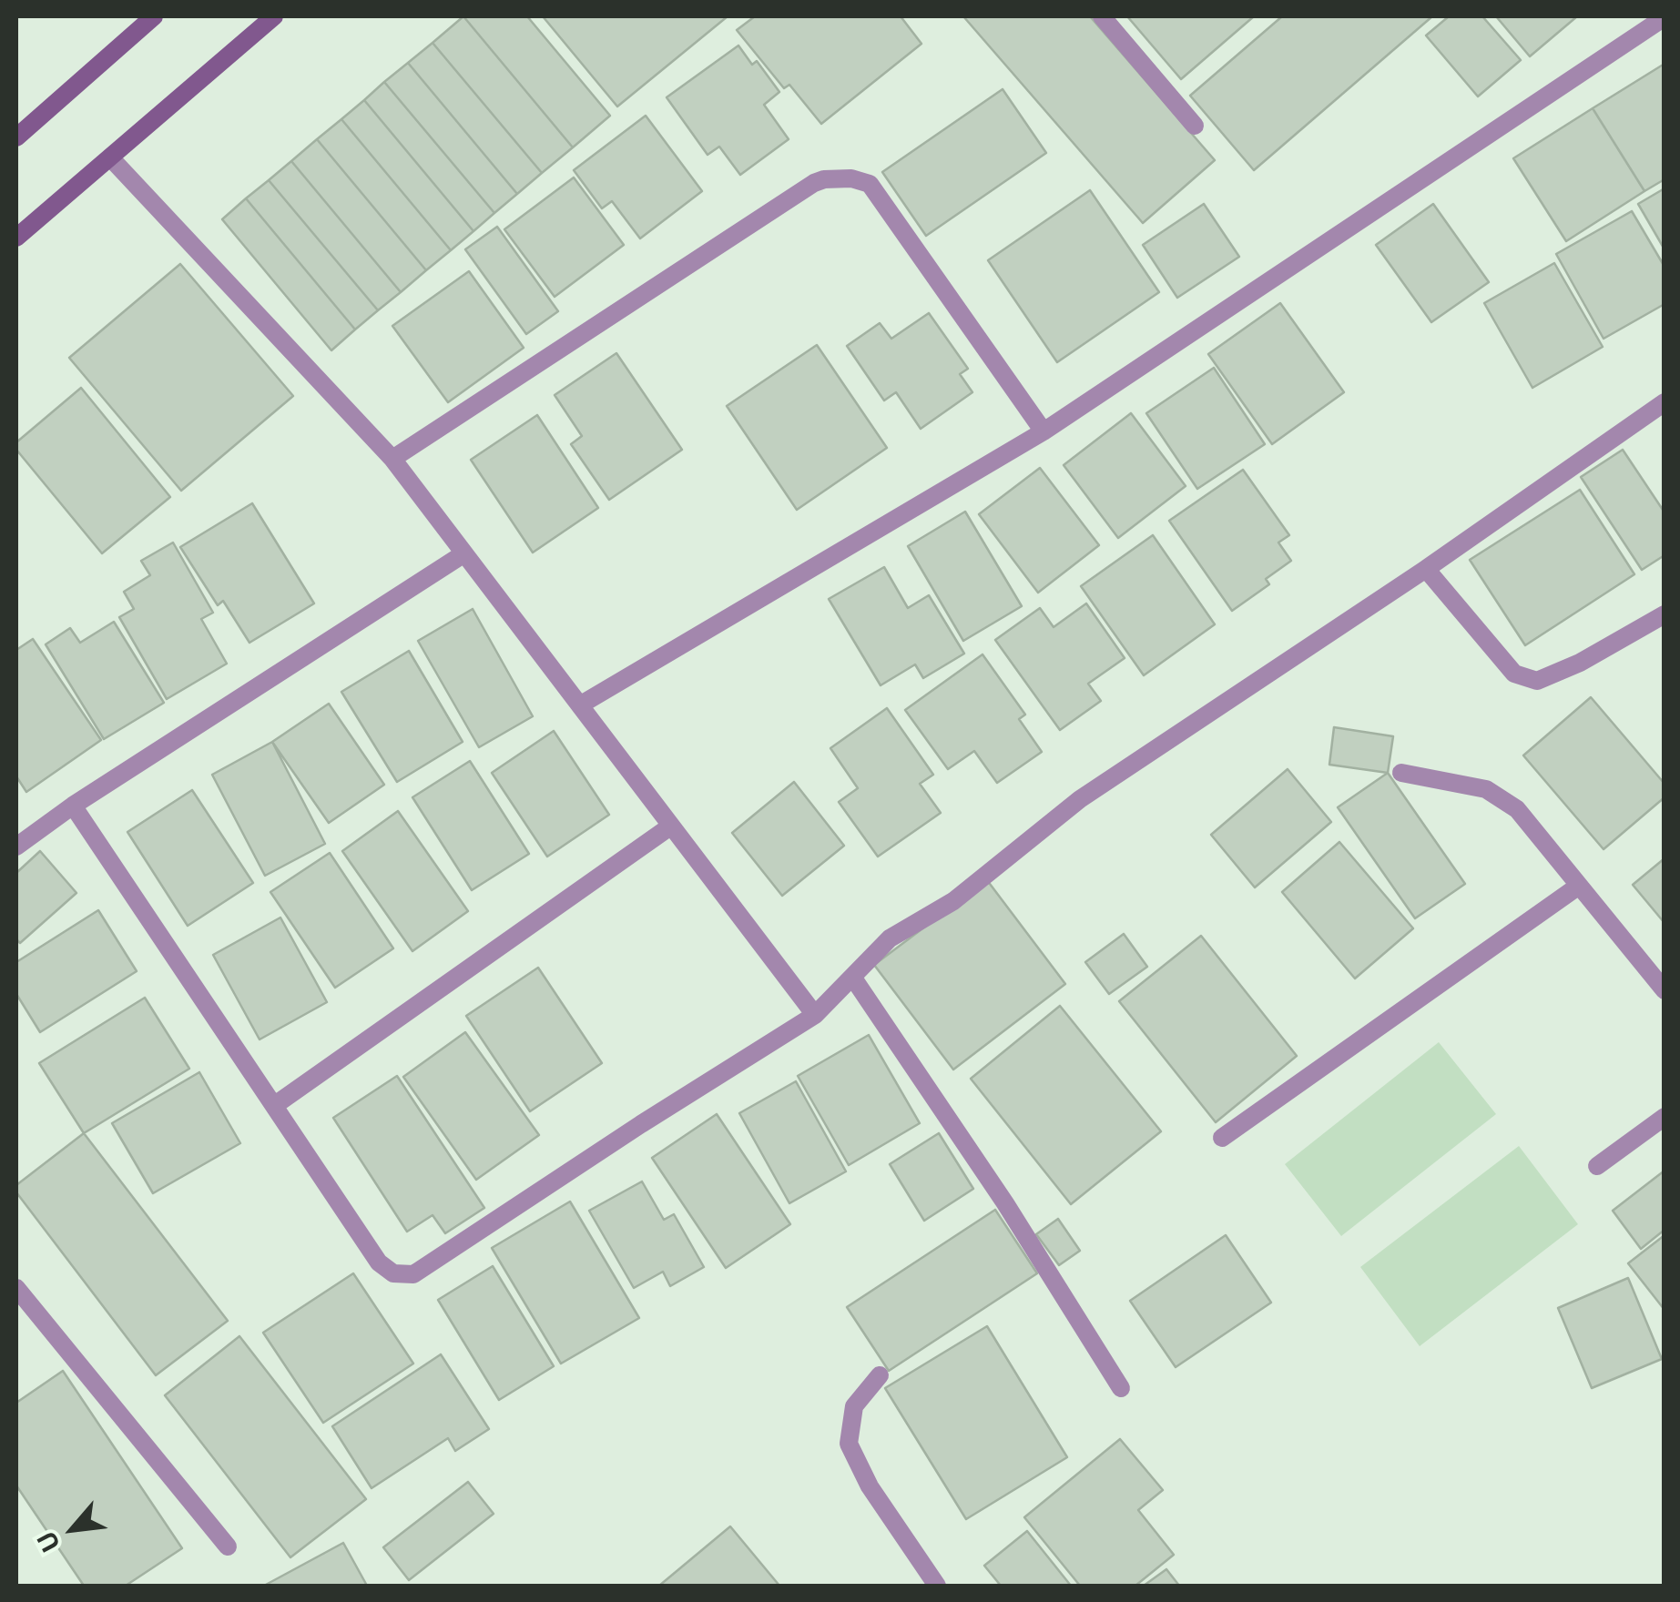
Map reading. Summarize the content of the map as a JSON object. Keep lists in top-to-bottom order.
{
  "north": "bottom left"
}
